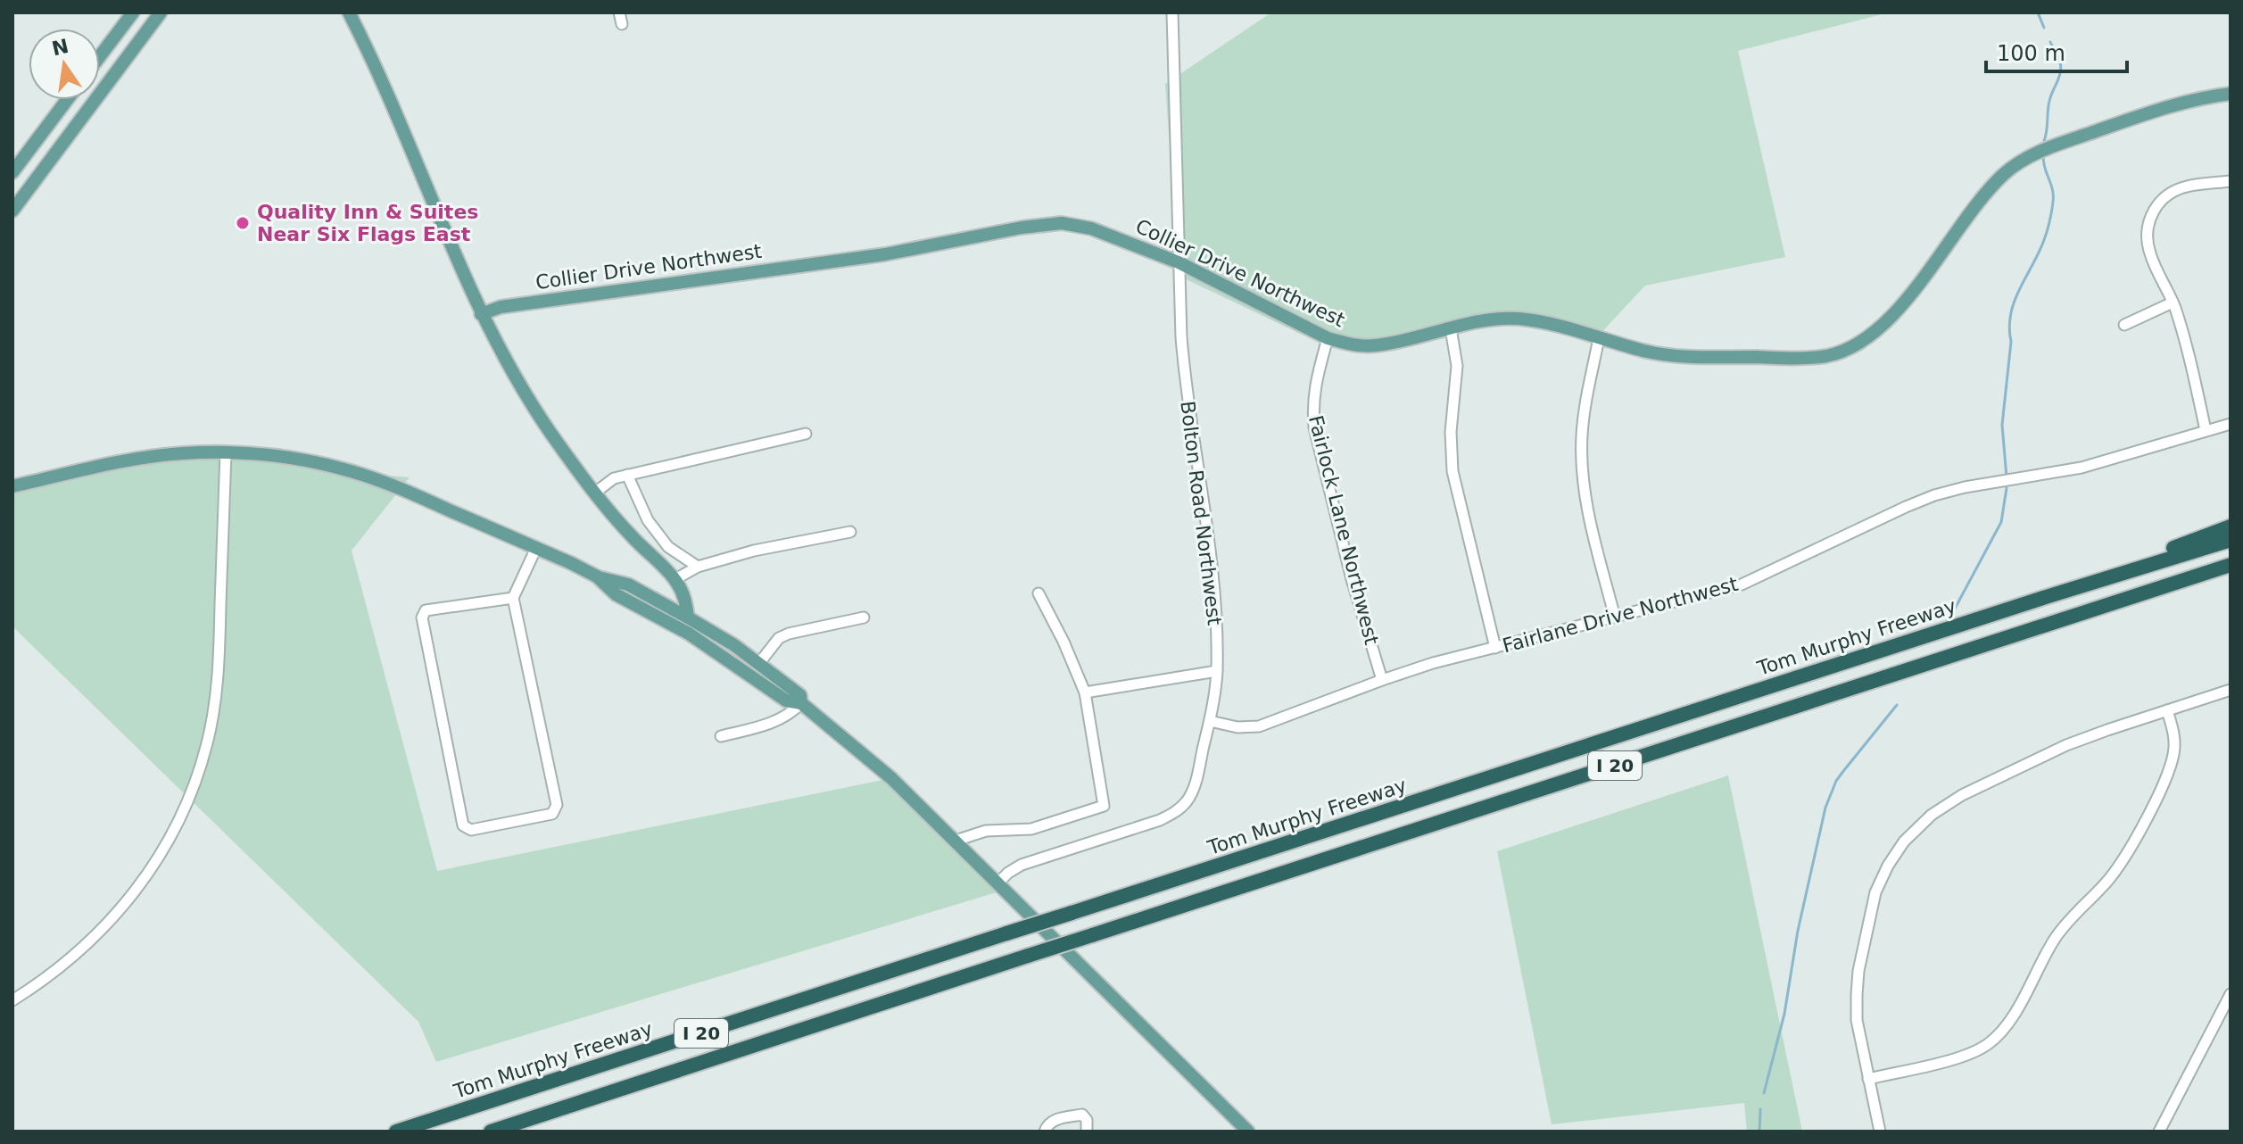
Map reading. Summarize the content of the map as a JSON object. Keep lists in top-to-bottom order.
{
  "streets": {
    "highway": ["Tom Murphy Freeway", "I 20"],
    "main road": ["Collier Drive Northwest"],
    "street": ["Bolton Road Northwest", "Fairlock Lane Northwest", "Fairlane Drive Northwest"]
  },
  "crossings": [
    ["Collier Drive Northwest", "Bolton Road Northwest"],
    ["Collier Drive Northwest", "Fairlock Lane Northwest"],
    ["Bolton Road Northwest", "Fairlane Drive Northwest"],
    ["Fairlock Lane Northwest", "Fairlane Drive Northwest"]
  ],
  "places": ["Quality Inn & Suites Near Six Flags East"],
  "scale_bar": "100 m",
  "north": "top"
}
